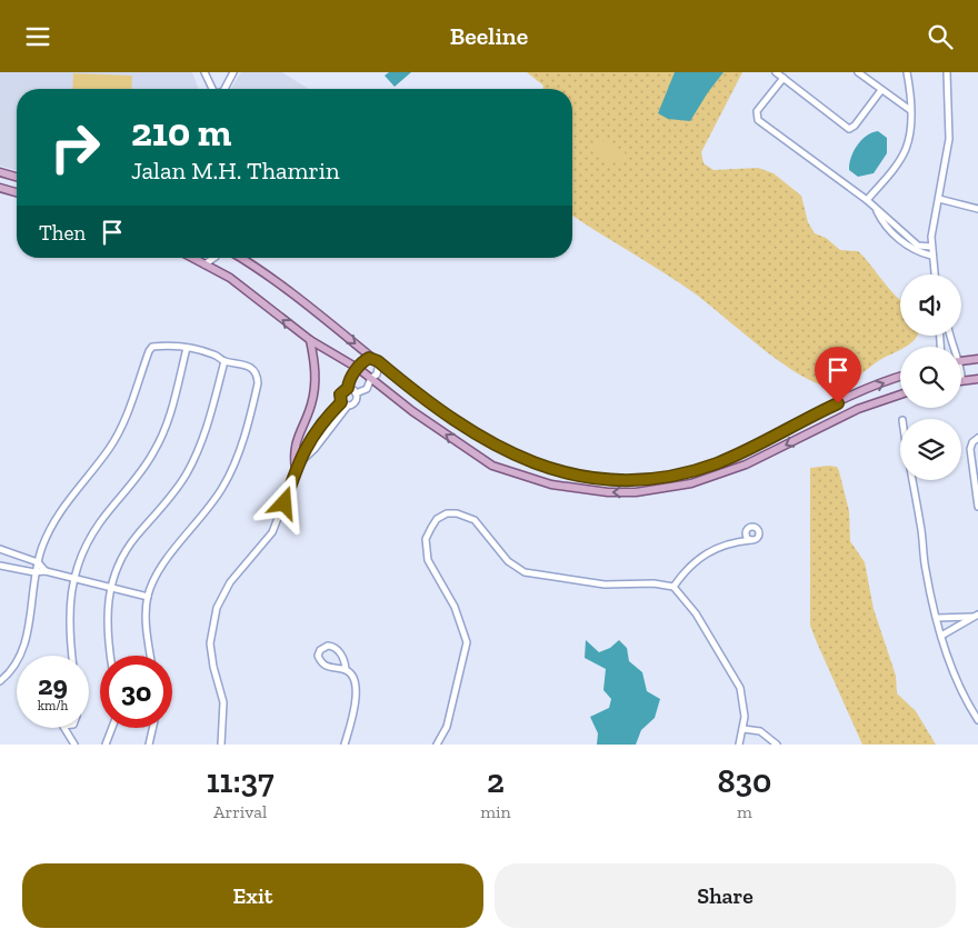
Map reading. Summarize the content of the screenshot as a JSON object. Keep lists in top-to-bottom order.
{
  "page": {
    "header": "Beeline",
    "turn": ["210 m", "Jalan M.H. Thamrin"],
    "then": "Then",
    "speed": "29 km/h",
    "limit": "30",
    "eta": [
      "11:37",
      "Arrival",
      "2",
      "min",
      "830",
      "m"
    ],
    "buttons": ["Exit", "Share"]
  }
}
